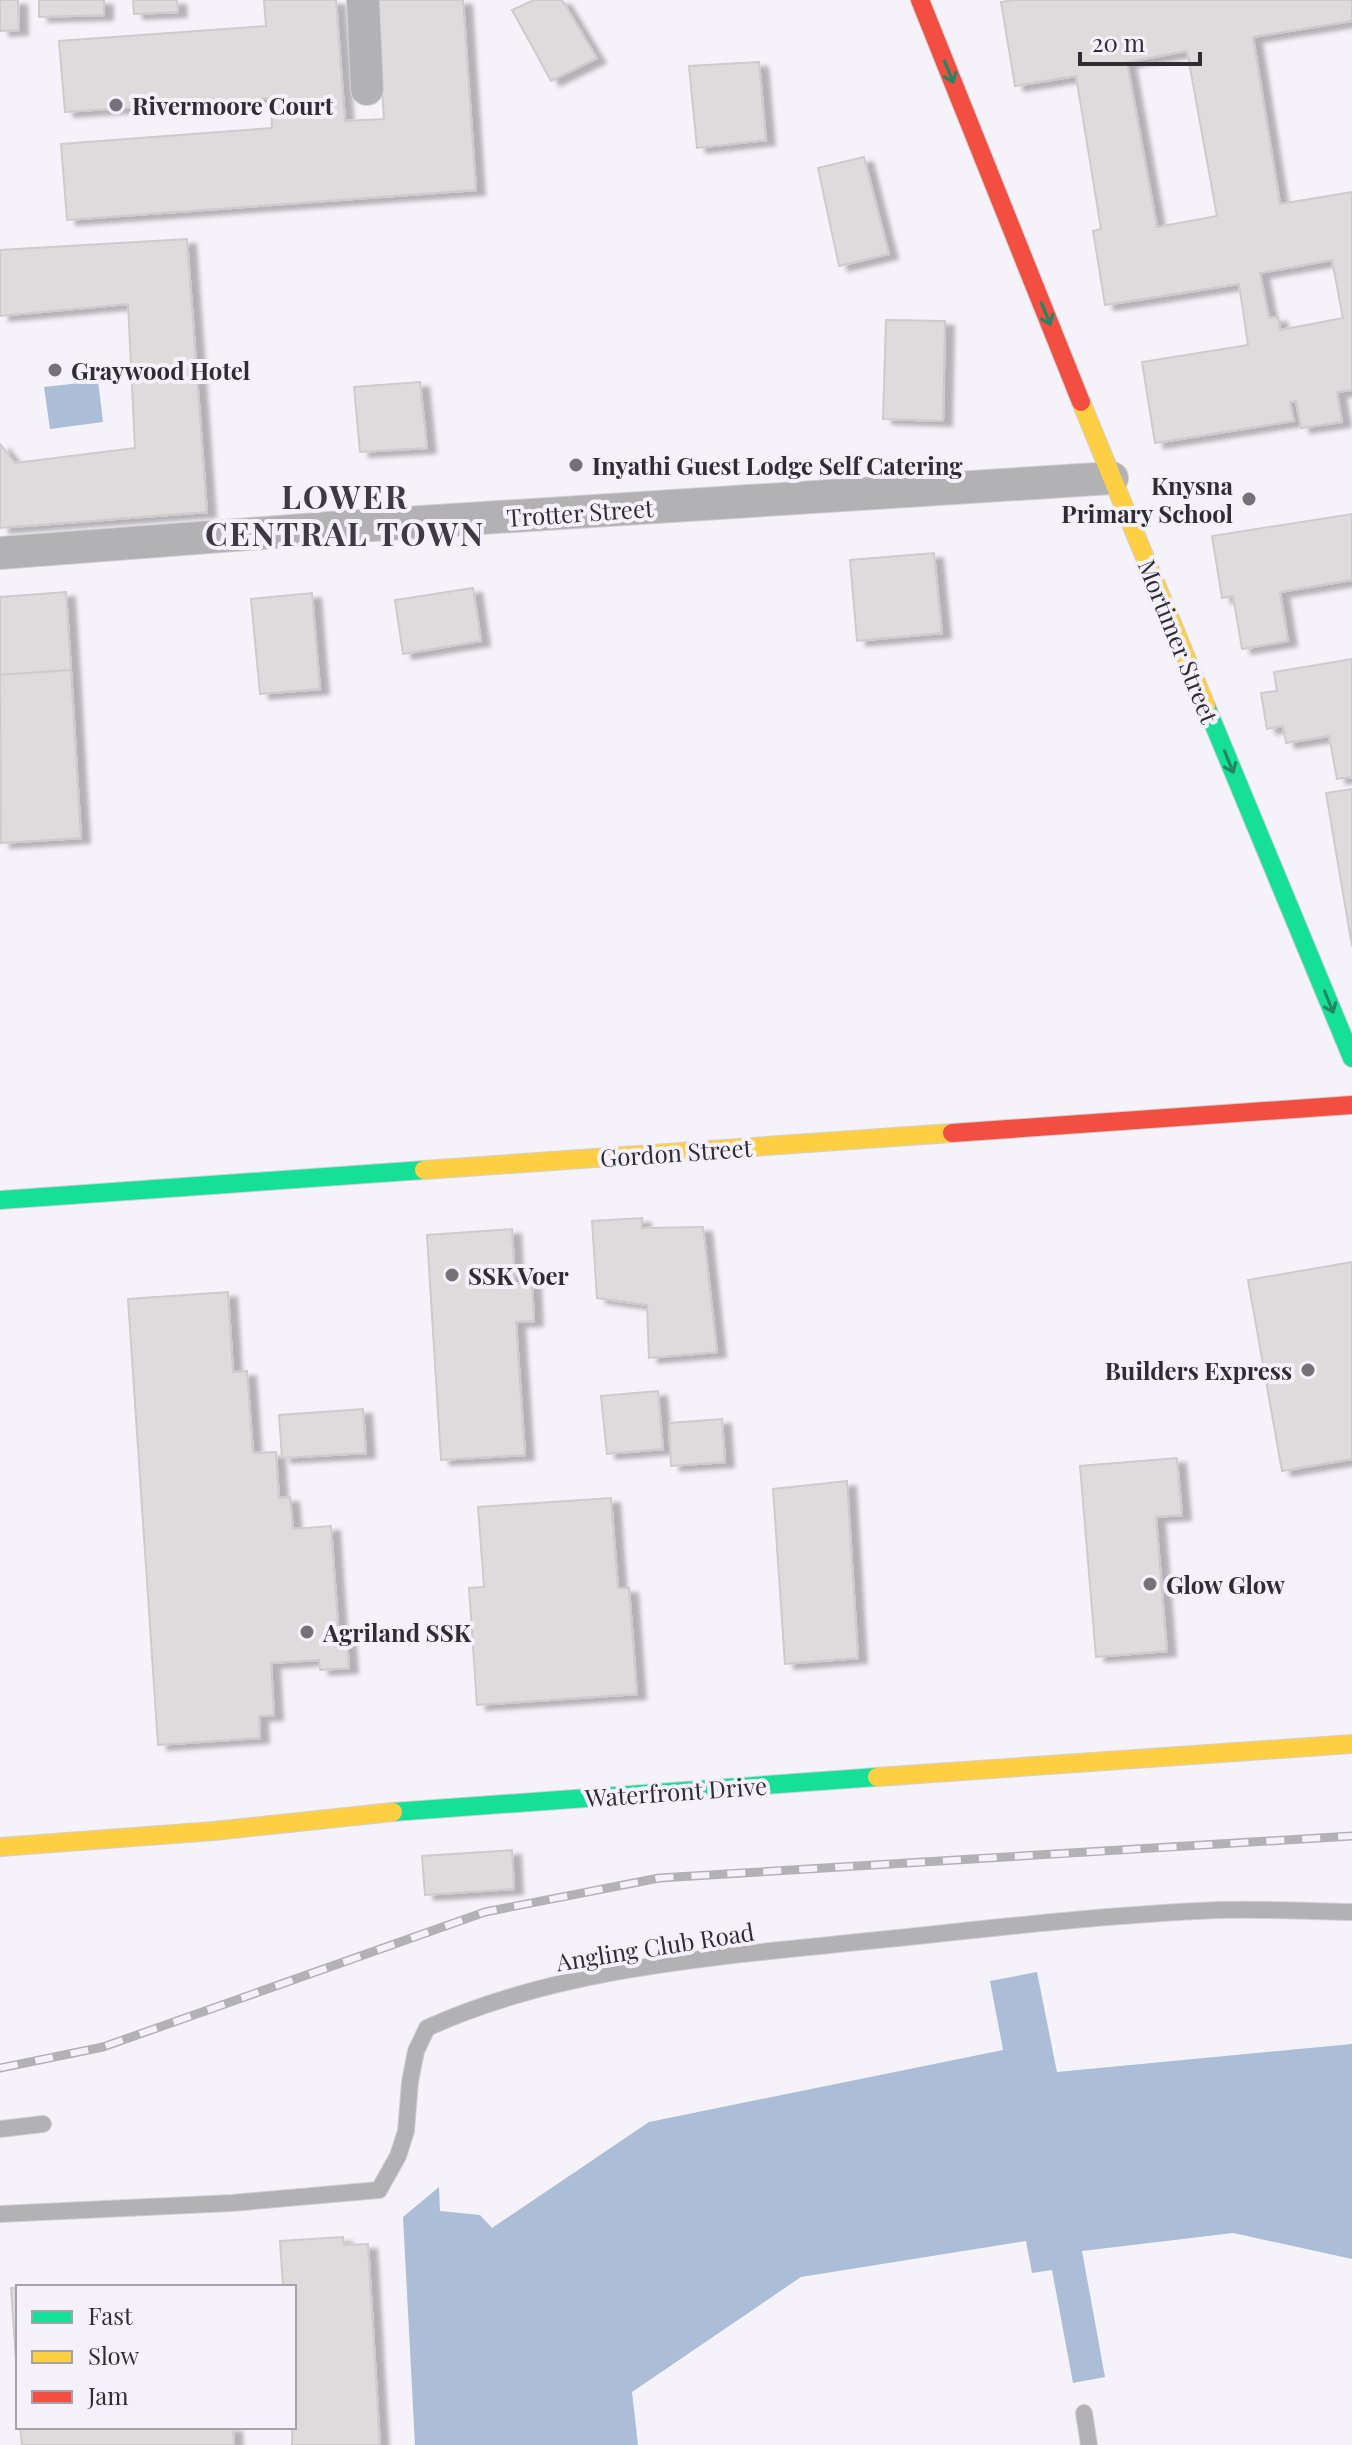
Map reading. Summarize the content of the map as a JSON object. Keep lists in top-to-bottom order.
{
  "streets": {
    "street": [
      "Trotter Street",
      "Mortimer Street",
      "Gordon Street",
      "Waterfront Drive"
    ],
    "lane": ["Angling Club Road"]
  },
  "crossings": [
    ["Trotter Street", "Mortimer Street"]
  ],
  "one_way": ["Mortimer Street"],
  "districts": ["LOWER CENTRAL TOWN"],
  "places": [
    "Rivermoore Court",
    "Graywood Hotel",
    "Inyathi Guest Lodge Self Catering",
    "Knysna Primary School",
    "SSK Voer",
    "Builders Express",
    "Glow Glow",
    "Agriland SSK"
  ],
  "legend": ["Fast", "Slow", "Jam"],
  "scale_bar": "20 m"
}
